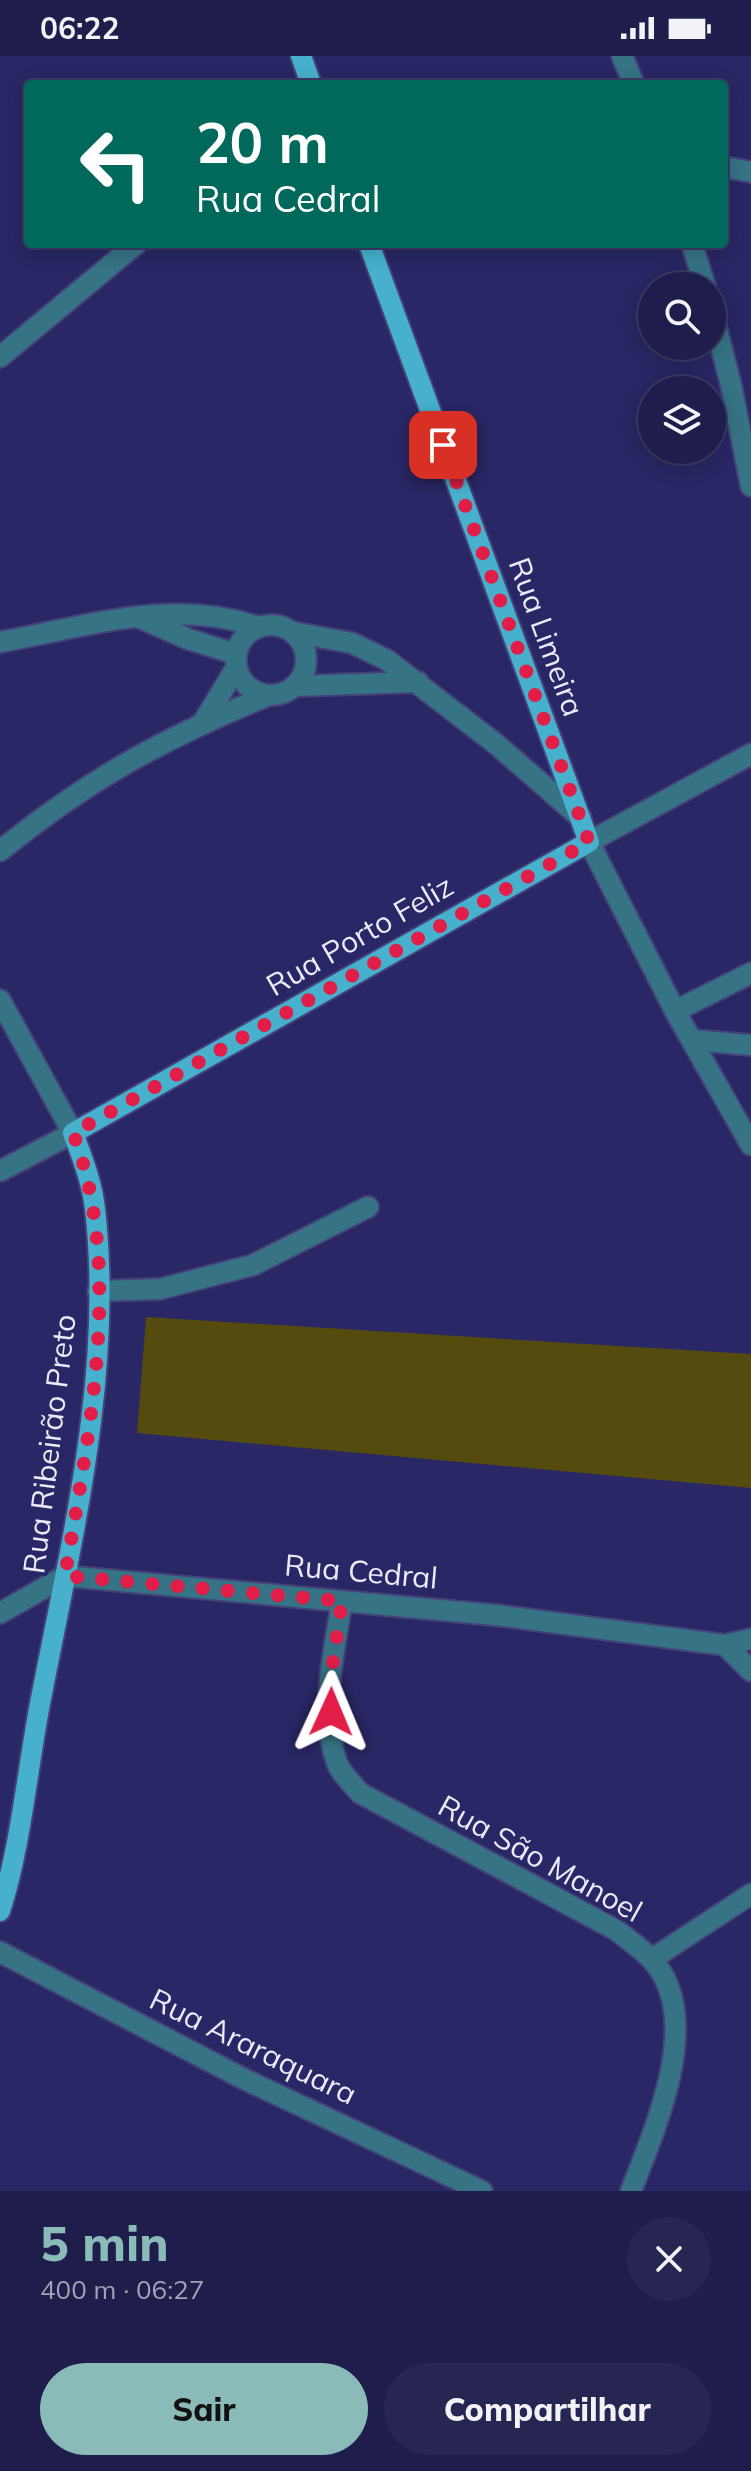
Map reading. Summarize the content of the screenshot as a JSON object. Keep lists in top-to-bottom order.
{
  "streets": {
    "main road": ["Rua Limeira", "Rua Porto Feliz", "Rua Ribeirão Preto"],
    "street": ["Rua Cedral", "Rua São Manoel", "Rua Araraquara"]
  },
  "crossings": [
    ["Rua Limeira", "Rua Porto Feliz"],
    ["Rua Porto Feliz", "Rua Ribeirão Preto"],
    ["Rua Ribeirão Preto", "Rua Cedral"],
    ["Rua Cedral", "Rua São Manoel"]
  ],
  "page": {
    "status": "06:22",
    "turn": ["20 m", "Rua Cedral"],
    "heading": ["5 min", "400 m · 06:27"],
    "buttons": ["Sair", "Compartilhar"]
  }
}
